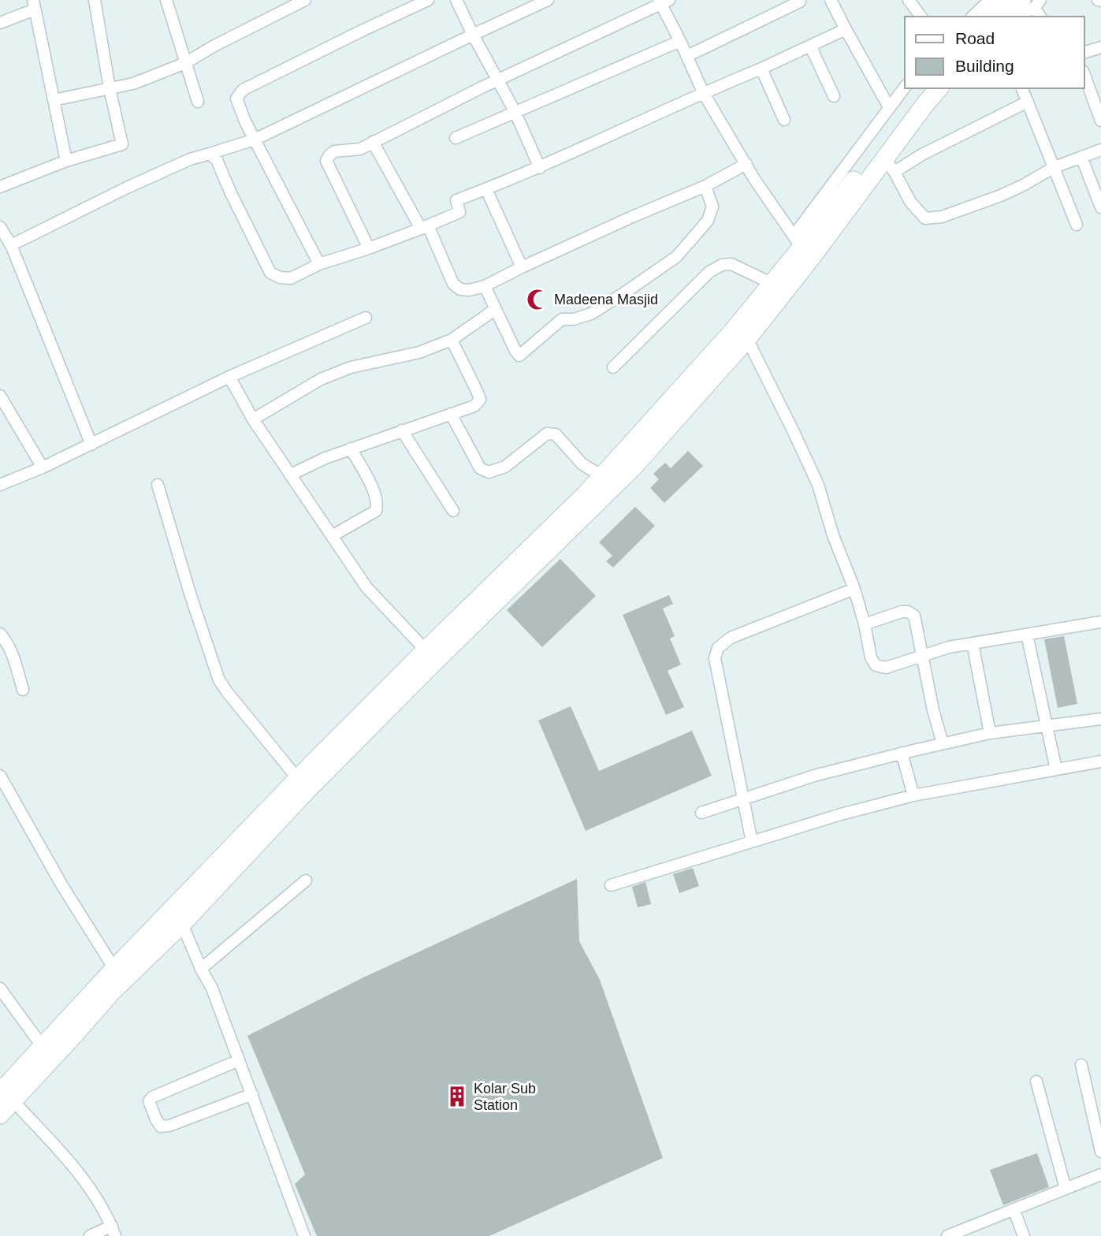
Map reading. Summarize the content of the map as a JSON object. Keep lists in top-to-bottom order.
{
  "places": {
    "mosque": ["Madeena Masjid"],
    "building": ["Kolar Sub Station"]
  },
  "legend": ["Road", "Building"]
}
